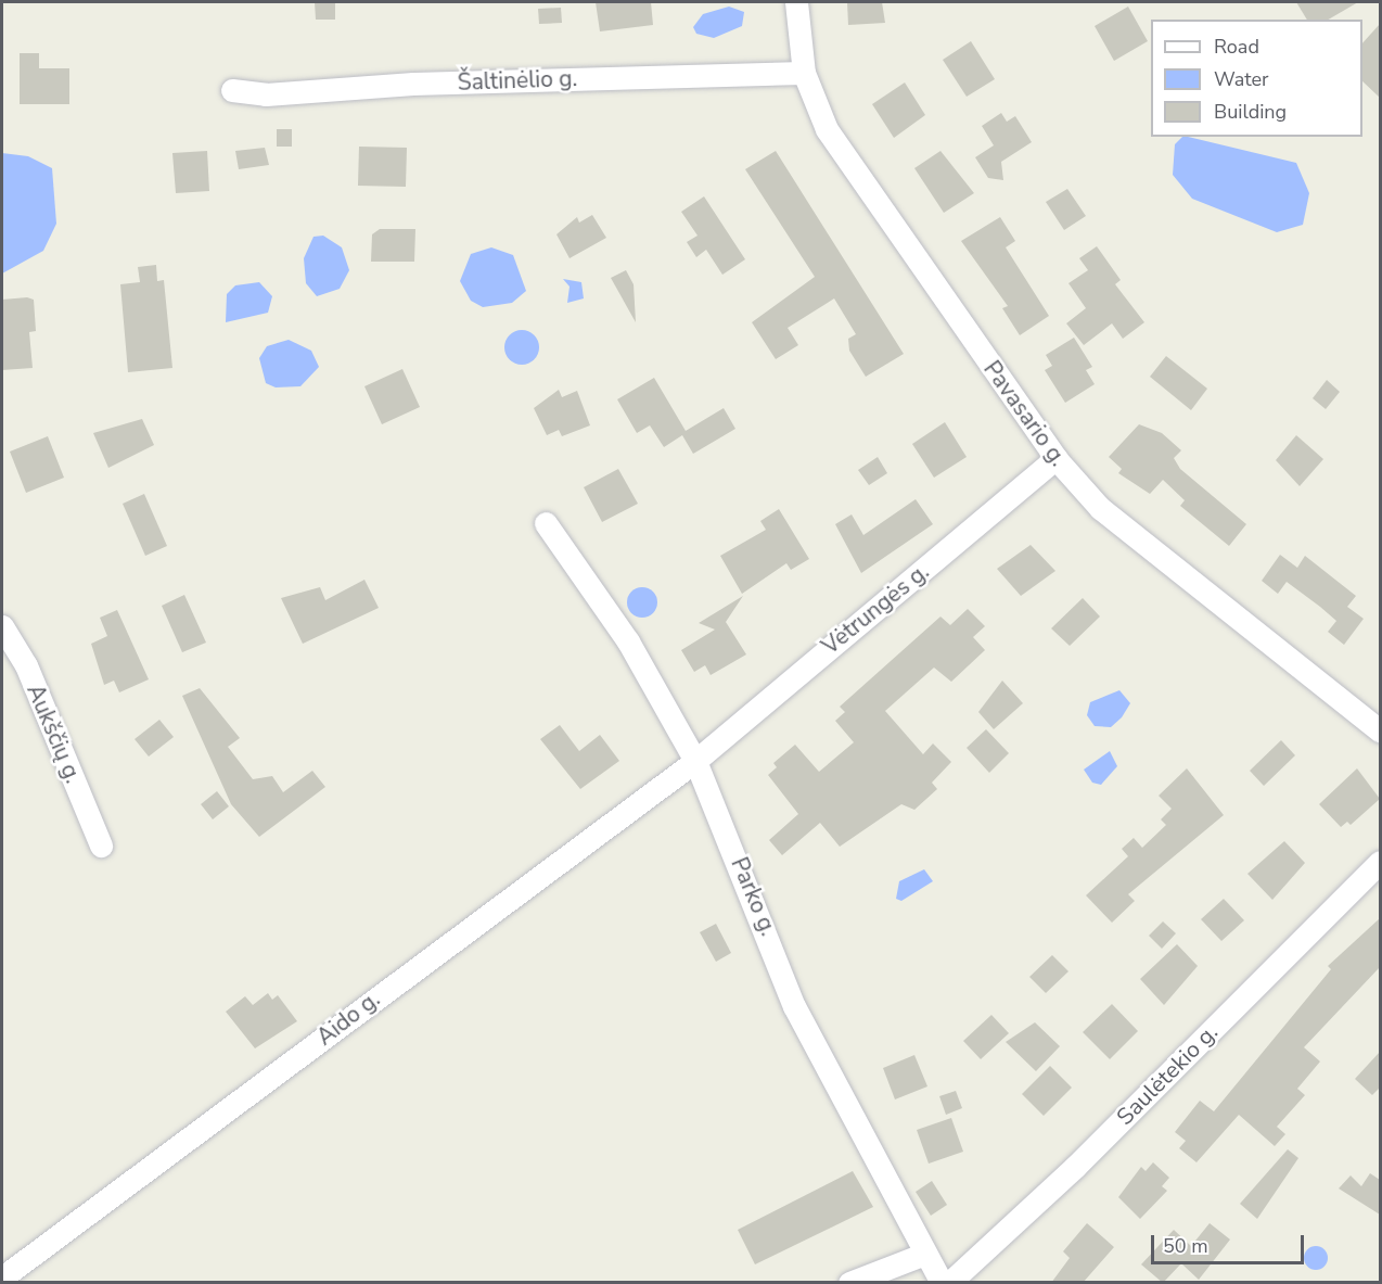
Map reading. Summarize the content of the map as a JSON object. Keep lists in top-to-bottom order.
{
  "streets": {
    "street": [
      "Šaltinėlio g.",
      "Pavasario g.",
      "Vėtrungės g.",
      "Aukščių g.",
      "Parko g.",
      "Aido g.",
      "Saulėtekio g."
    ]
  },
  "crossings": [
    ["Šaltinėlio g.", "Pavasario g."],
    ["Pavasario g.", "Vėtrungės g."],
    ["Vėtrungės g.", "Parko g."],
    ["Vėtrungės g.", "Aido g."],
    ["Parko g.", "Aido g."]
  ],
  "legend": ["Road", "Water", "Building"],
  "scale_bar": "50 m"
}
